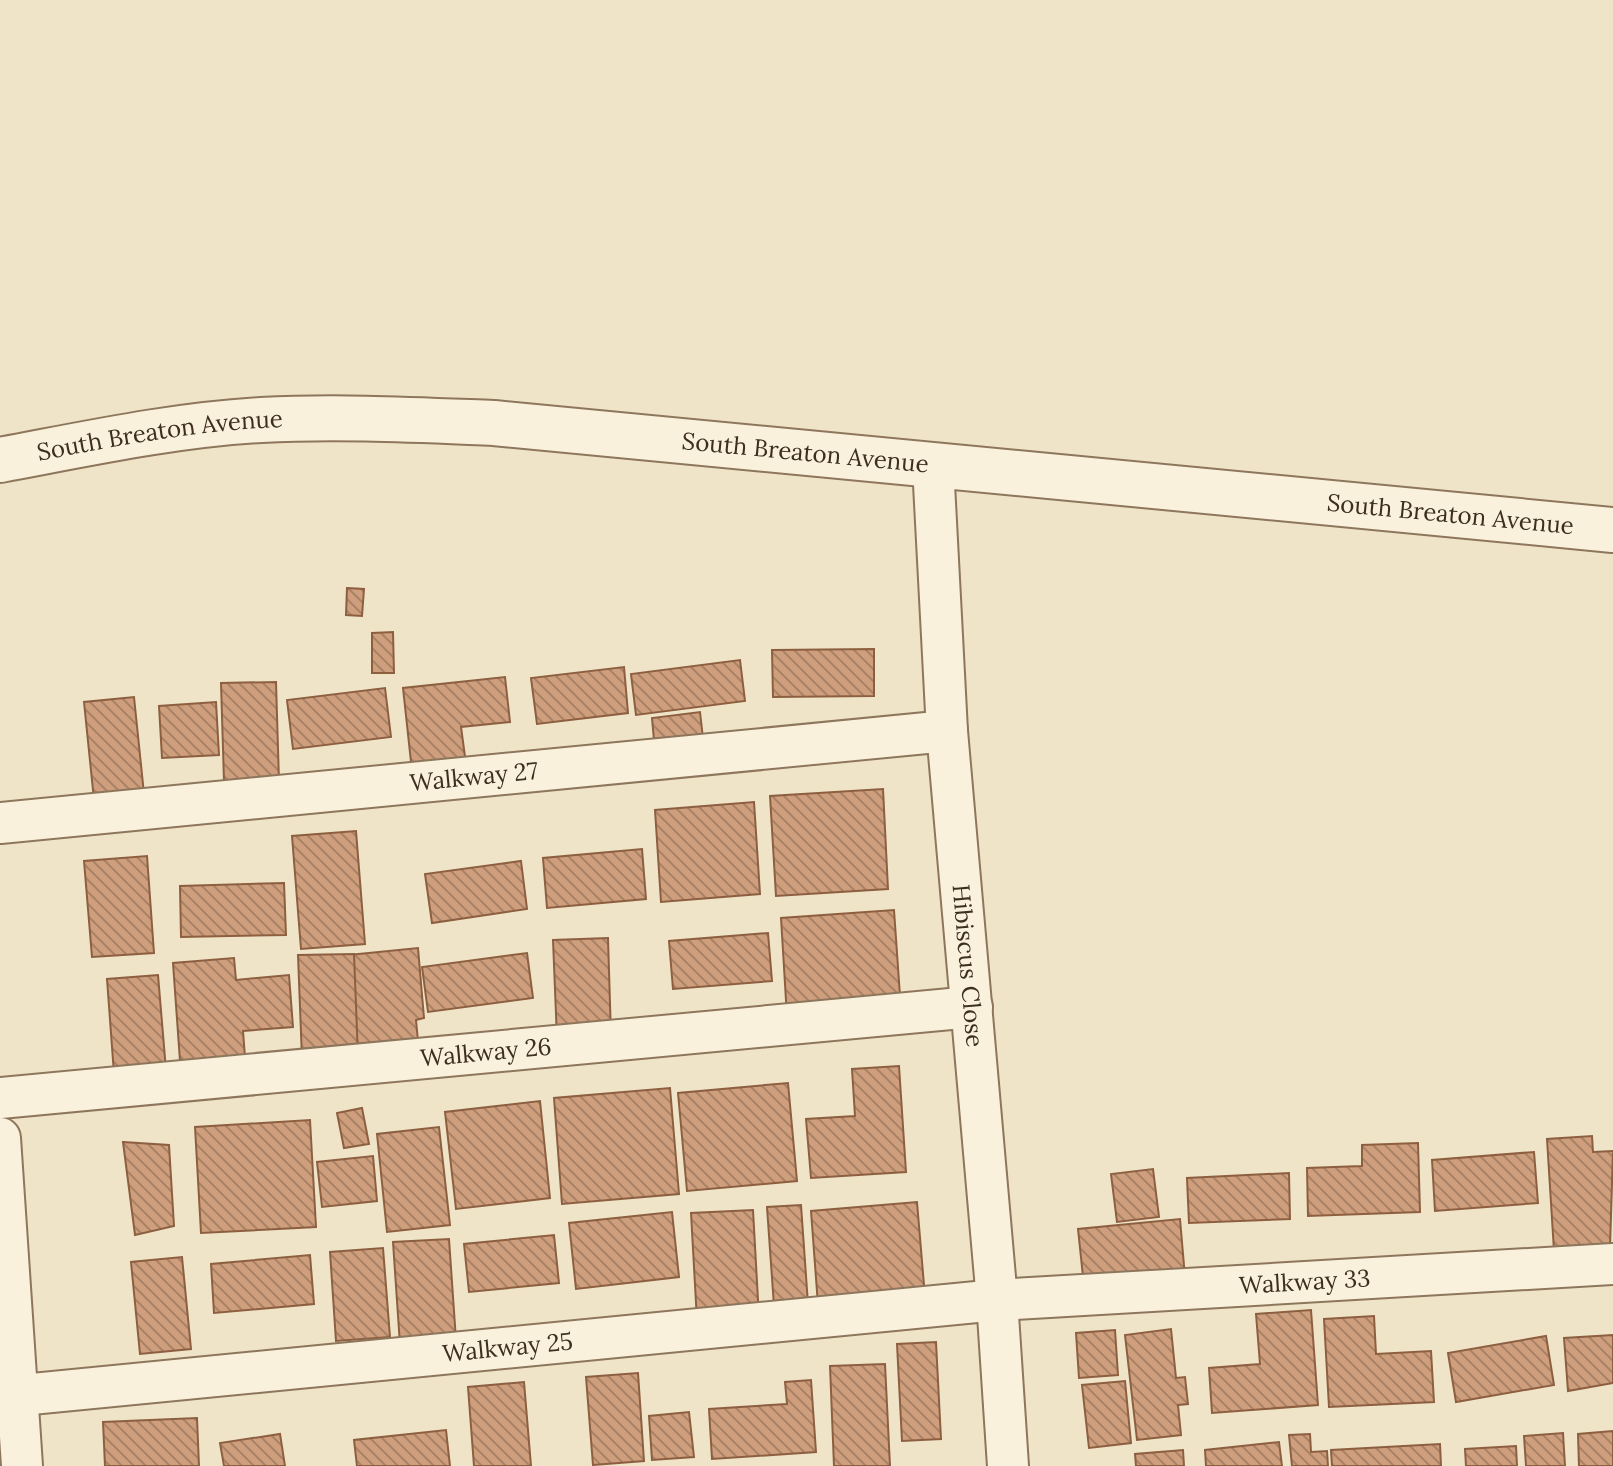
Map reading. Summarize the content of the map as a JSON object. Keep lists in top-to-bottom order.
{
  "streets": {
    "street": [
      "South Breaton Avenue",
      "Walkway 27",
      "Hibiscus Close",
      "Walkway 26",
      "Walkway 33",
      "Walkway 25"
    ]
  },
  "crossings": [
    ["South Breaton Avenue", "Hibiscus Close"],
    ["Walkway 27", "Hibiscus Close"],
    ["Hibiscus Close", "Walkway 26"],
    ["Hibiscus Close", "Walkway 33"],
    ["Hibiscus Close", "Walkway 25"],
    ["Walkway 33", "Walkway 25"]
  ]
}
